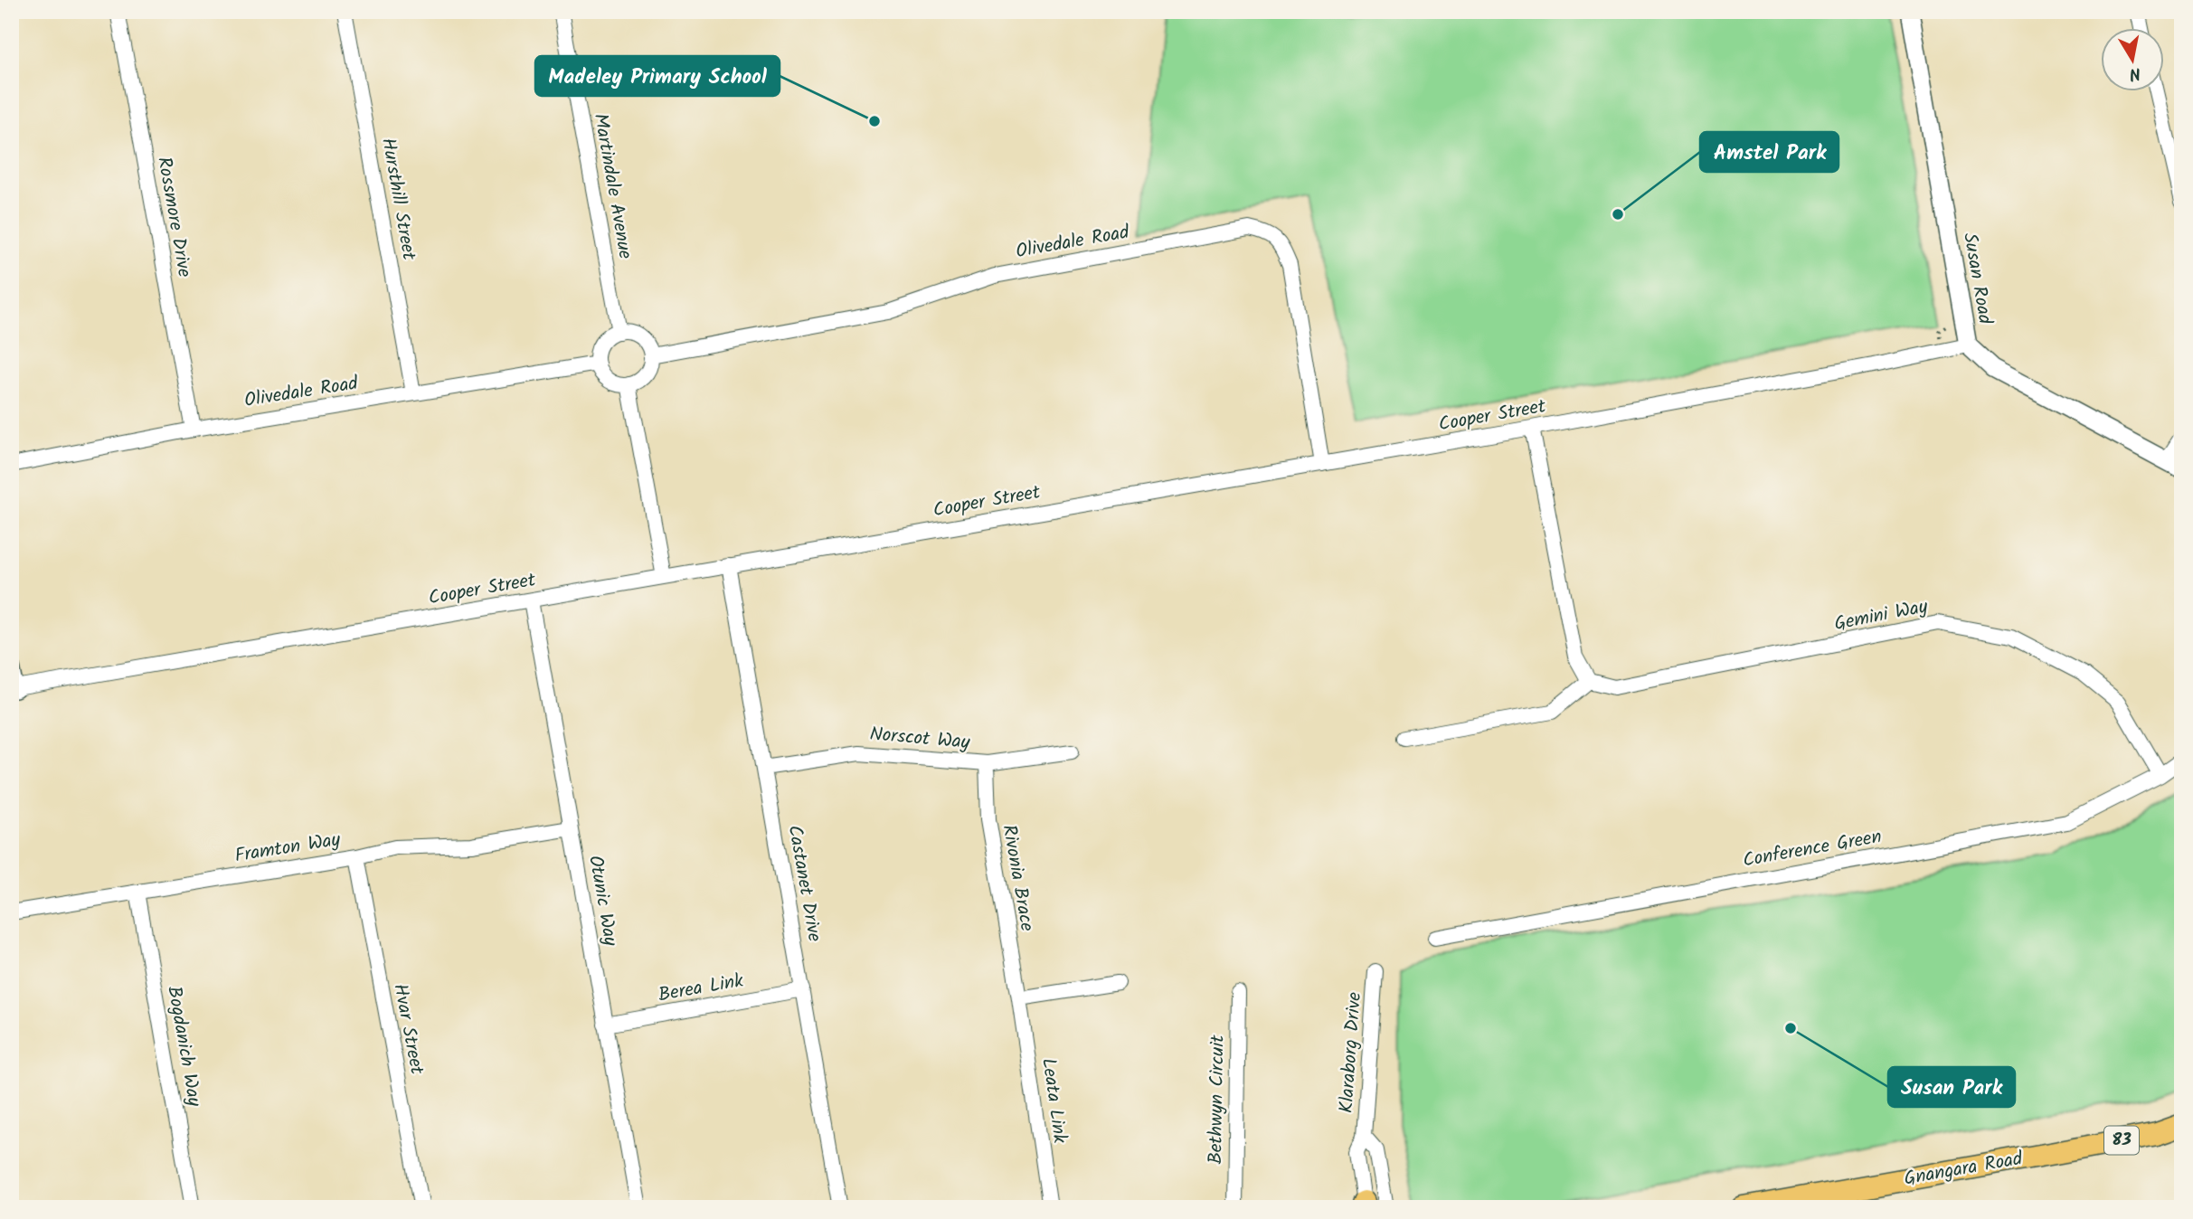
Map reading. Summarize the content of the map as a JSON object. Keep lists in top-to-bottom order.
{
  "streets": {
    "main road": ["83", "Gnangara Road"],
    "street": [
      "Martindale Avenue",
      "Hursthill Street",
      "Rossmore Drive",
      "Olivedale Road",
      "Susan Road",
      "Cooper Street",
      "Gemini Way",
      "Norscot Way",
      "Framton Way",
      "Conference Green",
      "Rivonia Brace",
      "Castanet Drive",
      "Otunic Way",
      "Berea Link",
      "Hvar Street",
      "Bogdanich Way",
      "Klaraborg Drive",
      "Bethwyn Circuit",
      "Leata Link"
    ]
  },
  "crossings": [
    ["Martindale Avenue", "Olivedale Road"],
    ["Hursthill Street", "Olivedale Road"],
    ["Rossmore Drive", "Olivedale Road"],
    ["Olivedale Road", "Cooper Street"],
    ["Susan Road", "Cooper Street"],
    ["Cooper Street", "Castanet Drive"],
    ["Cooper Street", "Otunic Way"],
    ["Gemini Way", "Conference Green"],
    ["Norscot Way", "Rivonia Brace"],
    ["Norscot Way", "Castanet Drive"],
    ["Framton Way", "Otunic Way"],
    ["Framton Way", "Hvar Street"],
    ["Framton Way", "Bogdanich Way"],
    ["Rivonia Brace", "Leata Link"],
    ["Castanet Drive", "Berea Link"],
    ["Otunic Way", "Berea Link"]
  ],
  "places": ["Madeley Primary School", "Amstel Park", "Susan Park"],
  "north": "bottom"
}
